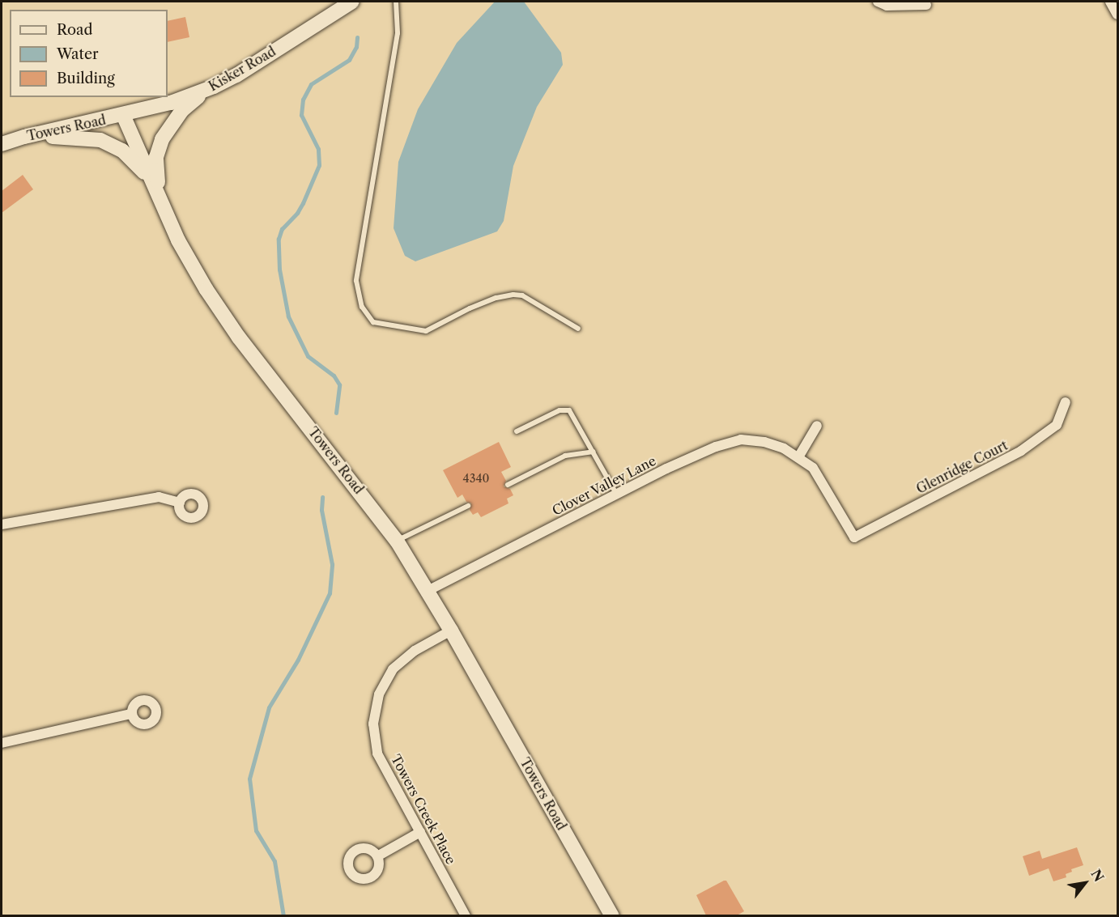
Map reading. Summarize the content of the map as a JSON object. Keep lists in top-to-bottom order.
{
  "streets": {
    "main road": ["Kisker Road", "Towers Road"],
    "street": ["Glenridge Court", "Clover Valley Lane", "Towers Creek Place"]
  },
  "crossings": [
    ["Kisker Road", "Towers Road"],
    ["Towers Road", "Clover Valley Lane"],
    ["Towers Road", "Towers Creek Place"],
    ["Glenridge Court", "Clover Valley Lane"]
  ],
  "house_numbers": ["4340"],
  "legend": ["Road", "Water", "Building"],
  "north": "top right"
}
